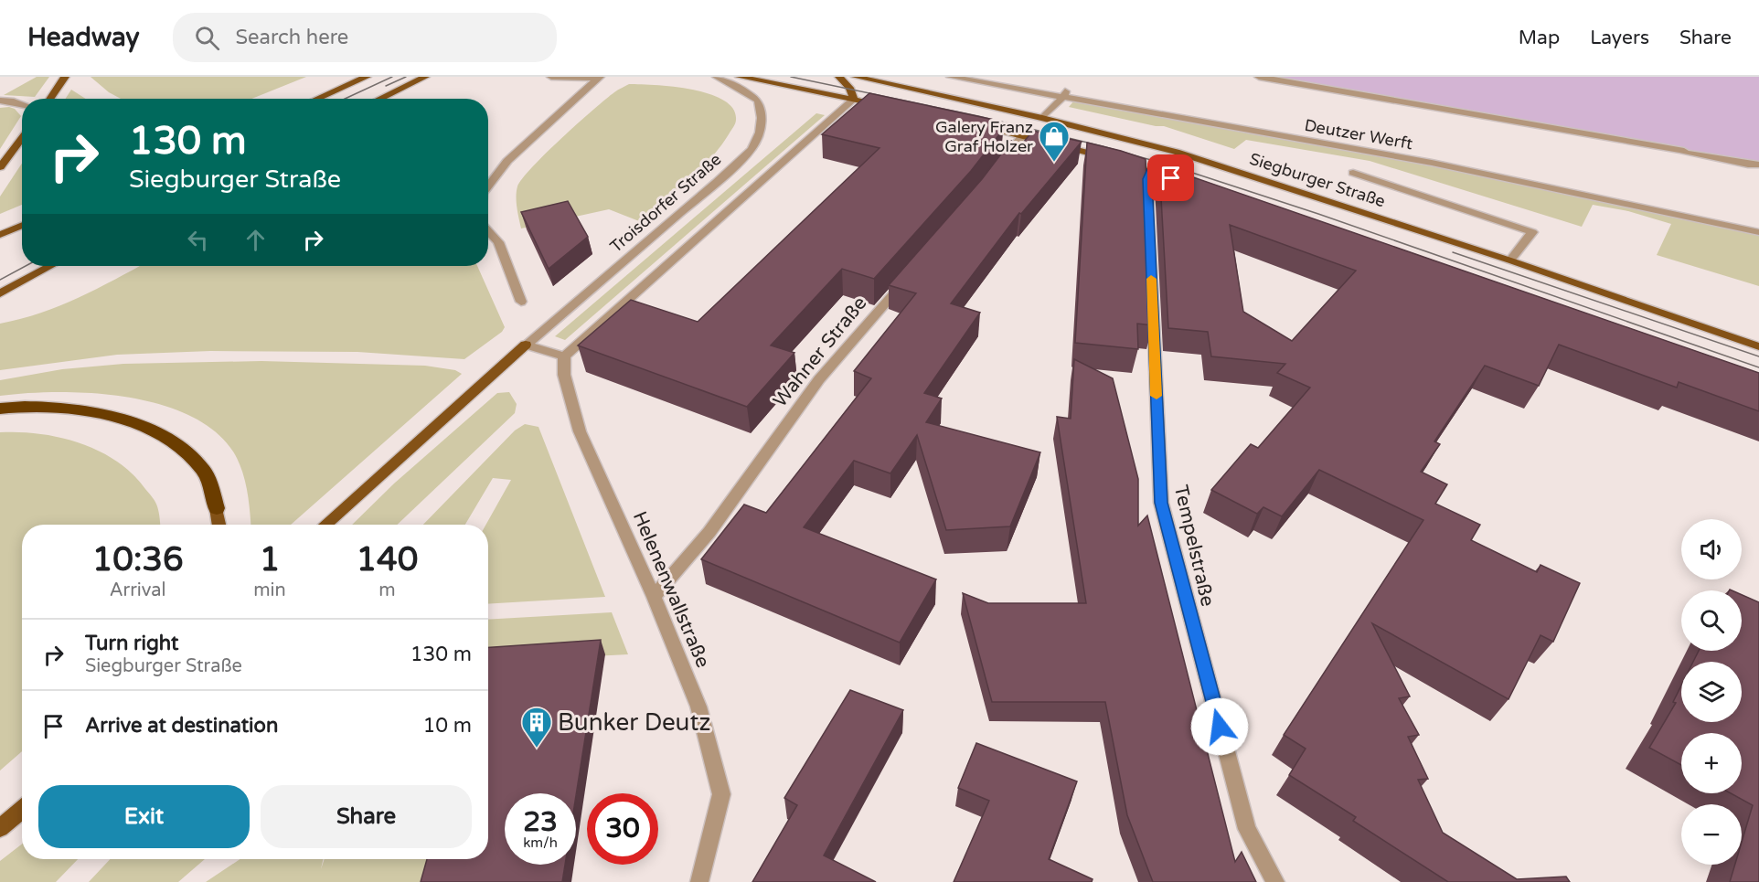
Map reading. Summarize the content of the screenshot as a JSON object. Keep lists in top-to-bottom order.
{
  "streets": {
    "main road": ["Siegburger Straße"],
    "street": [
      "Deutzer Werft",
      "Troisdorfer Straße",
      "Wahner Straße",
      "Tempelstraße",
      "Helenenwallstraße"
    ]
  },
  "crossings": [
    ["Wahner Straße", "Helenenwallstraße"]
  ],
  "places": {
    "shop": ["Galery Franz Graf Holzer"],
    "building": ["Bunker Deutz"]
  },
  "page": {
    "header": "Headway",
    "search": "Search here",
    "nav": ["Map", "Layers", "Share"],
    "turn": ["130 m", "Siegburger Straße"],
    "map_buttons": ["+", "−"],
    "eta": [
      "10:36",
      "Arrival",
      "1",
      "min",
      "140",
      "m"
    ],
    "list": [
      {
        "name": "Turn right",
        "note": "Siegburger Straße",
        "value": "130 m"
      },
      {
        "name": "Arrive at destination",
        "value": "10 m"
      }
    ],
    "buttons": ["Exit", "Share"],
    "speed": "23 km/h",
    "limit": "30"
  }
}
